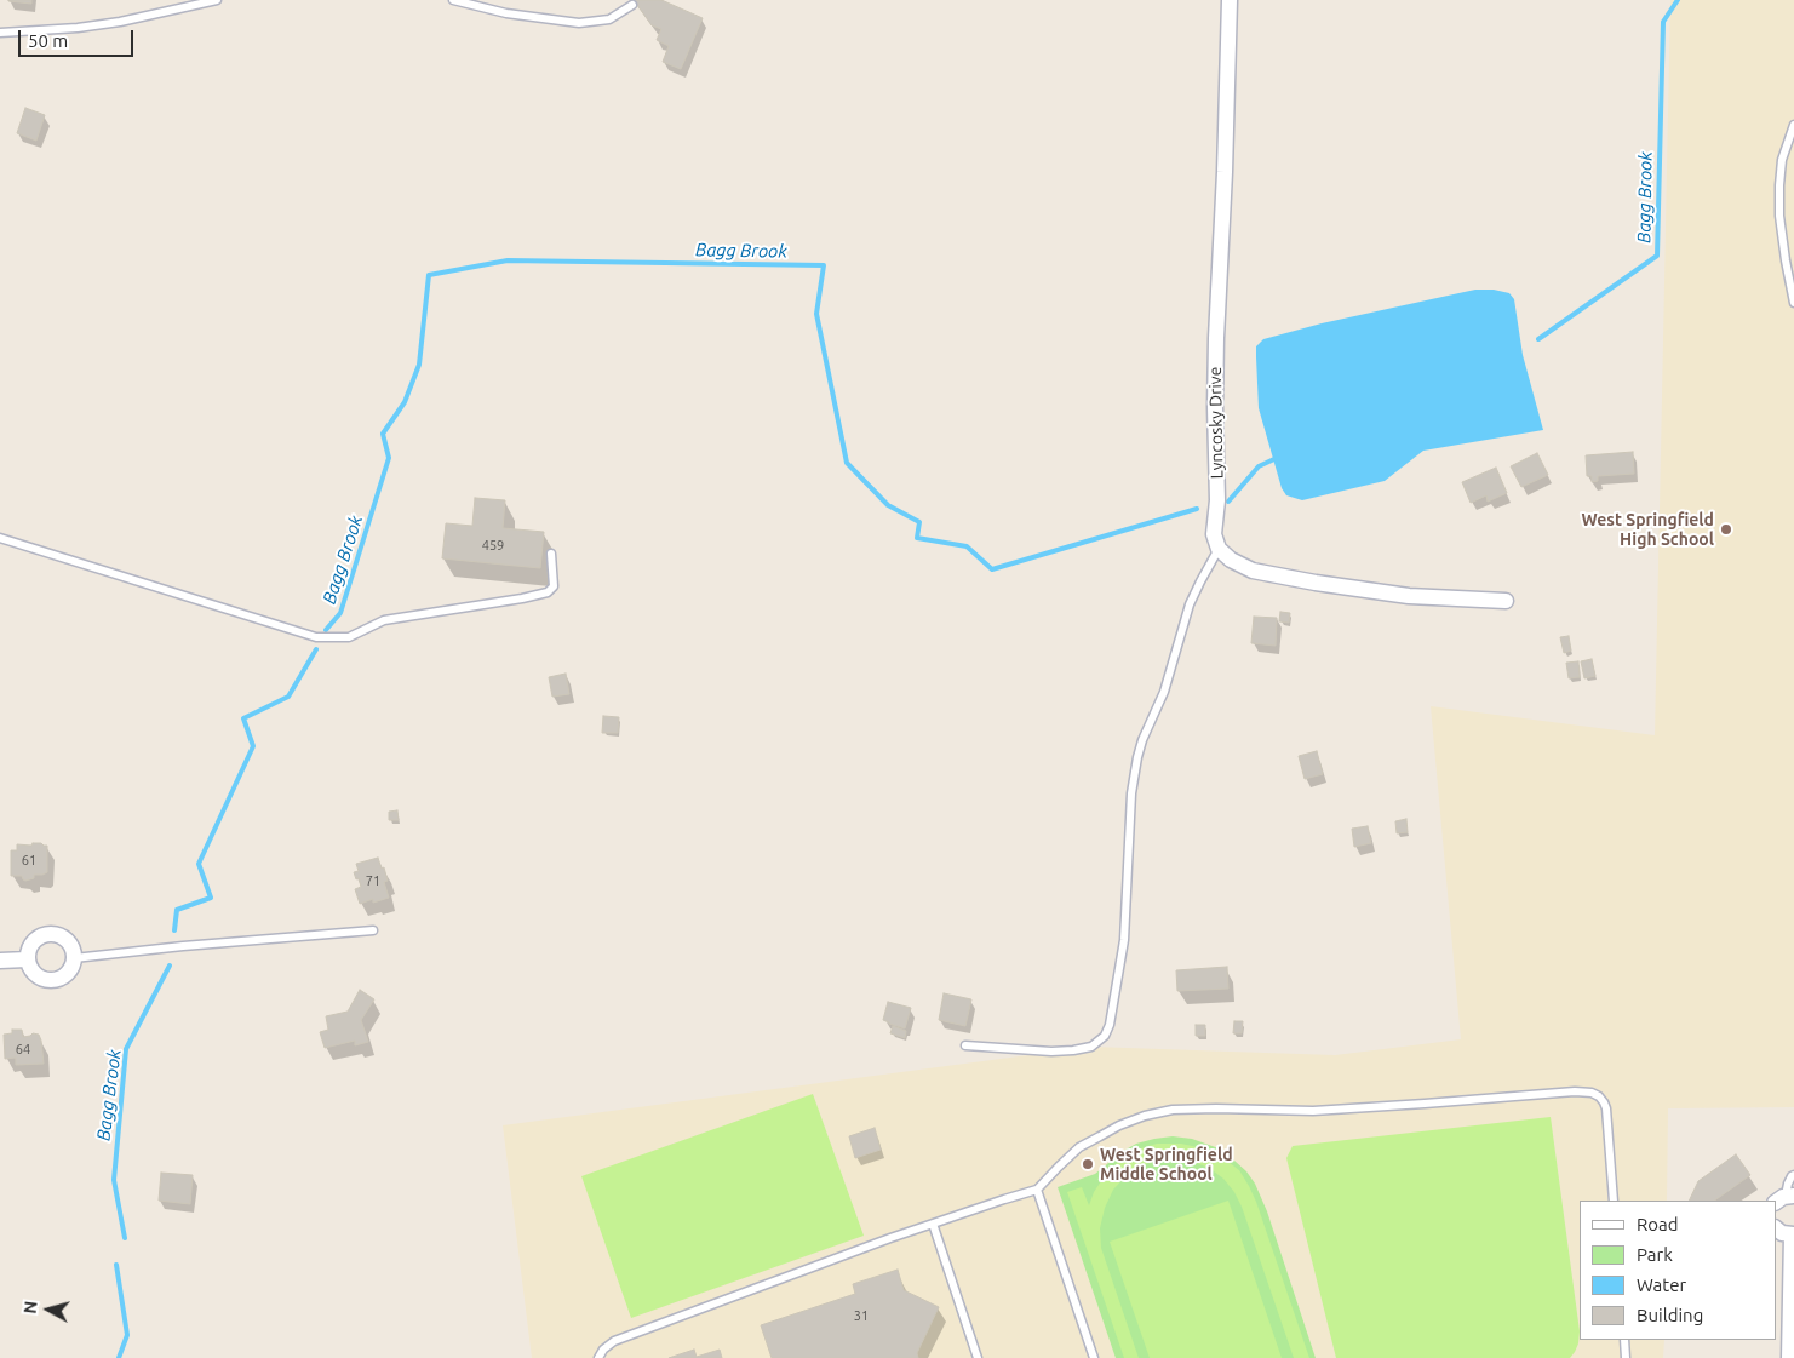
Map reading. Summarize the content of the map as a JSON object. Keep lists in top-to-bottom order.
{
  "streets": {
    "street": ["Lyncosky Drive"]
  },
  "water": ["Bagg Brook"],
  "places": ["West Springfield High School", "West Springfield Middle School"],
  "house_numbers": [
    "459",
    "61",
    "71",
    "64",
    "31"
  ],
  "legend": [
    "Road",
    "Park",
    "Water",
    "Building"
  ],
  "scale_bar": "50 m",
  "north": "left"
}
